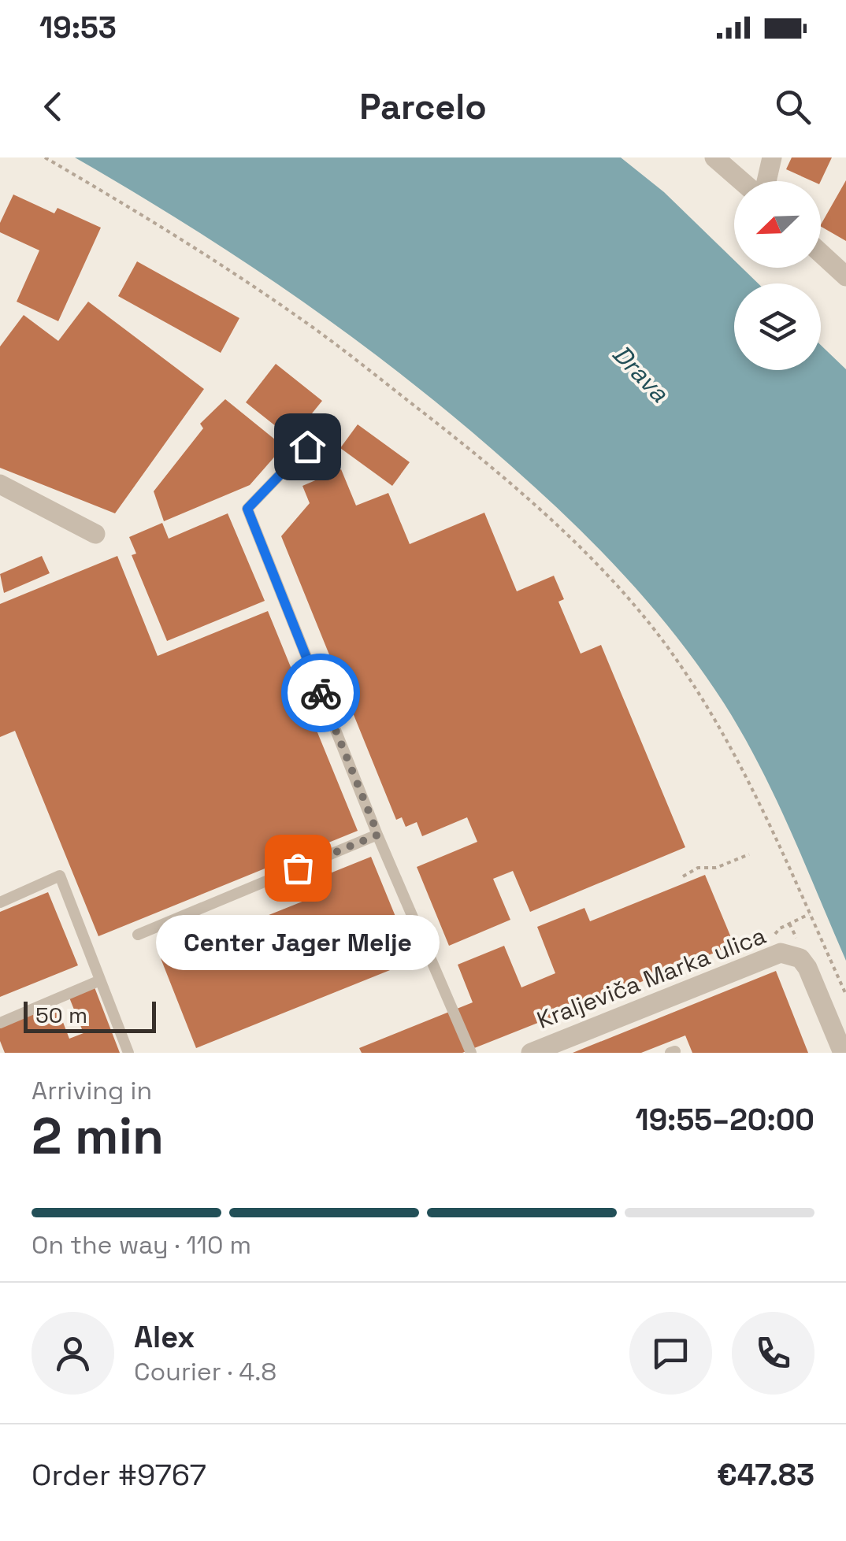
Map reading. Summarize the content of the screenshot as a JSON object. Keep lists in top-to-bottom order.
{
  "streets": {
    "street": ["Kraljeviča Marka ulica"]
  },
  "water": ["Drava"],
  "places": ["Center Jager Melje"],
  "scale_bar": "50 m",
  "north": "bottom left",
  "page": {
    "status": "19:53",
    "header": "Parcelo",
    "bubble": "Center Jager Melje",
    "scale": "50 m",
    "heading": ["2 min", "Arriving in", "19:55–20:00"],
    "panel": [
      "Alex",
      "Courier · 4.8",
      "Order #9767",
      "€47.83"
    ],
    "bar": "On the way · 110 m"
  }
}
